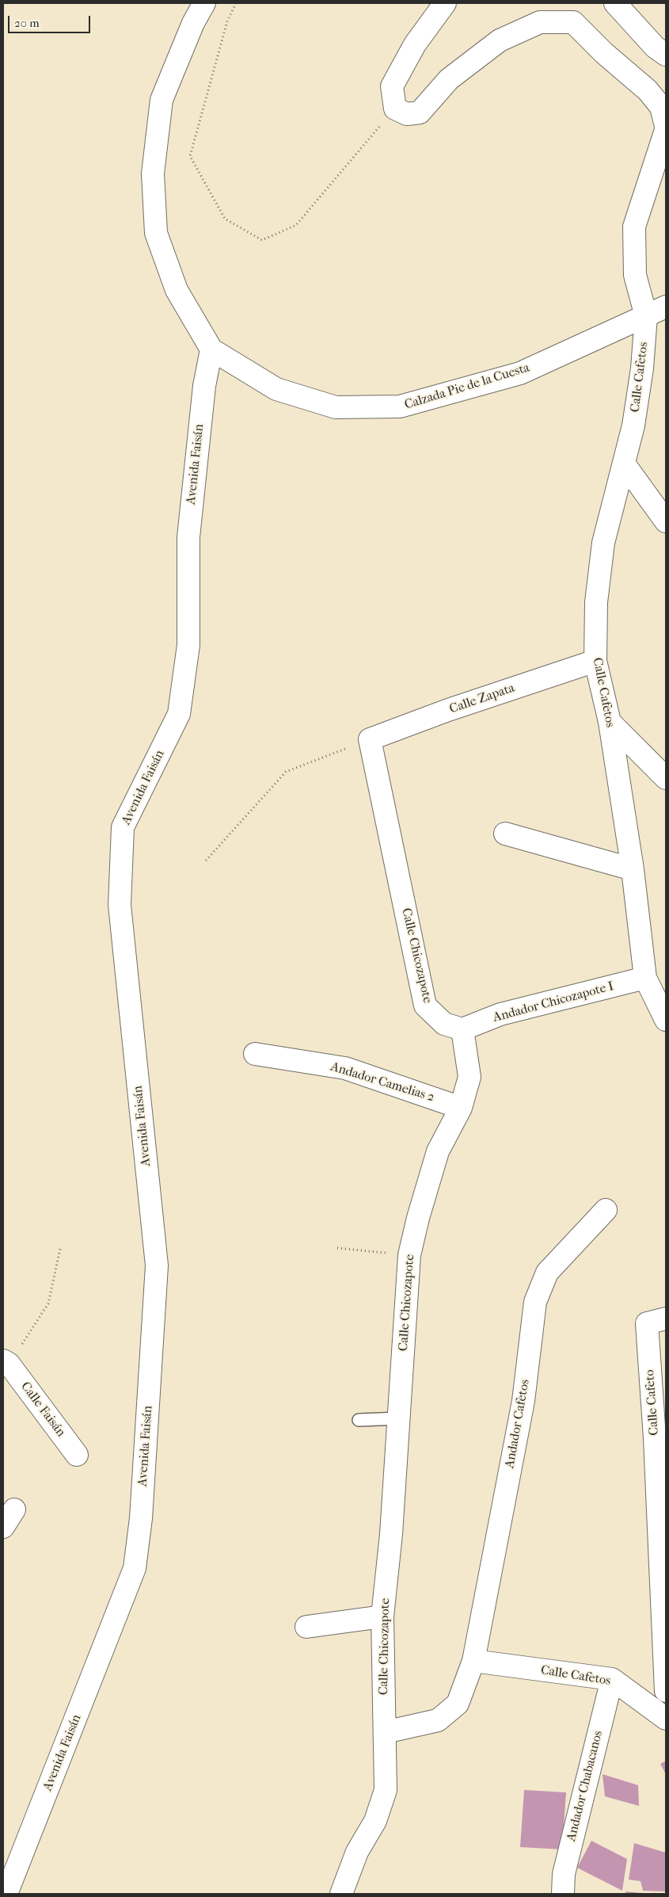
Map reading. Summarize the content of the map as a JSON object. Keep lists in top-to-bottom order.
{
  "streets": {
    "street": [
      "Calle Cafetos",
      "Calzada Pie de la Cuesta",
      "Avenida Faisán",
      "Calle Zapata",
      "Calle Chicozapote",
      "Andador Chicozapote I",
      "Andador Camelias 2",
      "Calle Cafeto",
      "Calle Faisán",
      "Andador Cafetos",
      "Andador Chabacanos"
    ]
  },
  "crossings": [
    ["Calle Cafetos", "Calzada Pie de la Cuesta"],
    ["Calle Cafetos", "Calle Zapata"],
    ["Calle Cafetos", "Andador Chicozapote I"],
    ["Calle Cafetos", "Andador Cafetos"],
    ["Calle Cafetos", "Andador Chabacanos"],
    ["Calzada Pie de la Cuesta", "Avenida Faisán"],
    ["Calle Zapata", "Calle Chicozapote"],
    ["Calle Chicozapote", "Andador Chicozapote I"],
    ["Calle Chicozapote", "Andador Camelias 2"],
    ["Calle Chicozapote", "Andador Cafetos"]
  ],
  "scale_bar": "20 m"
}
